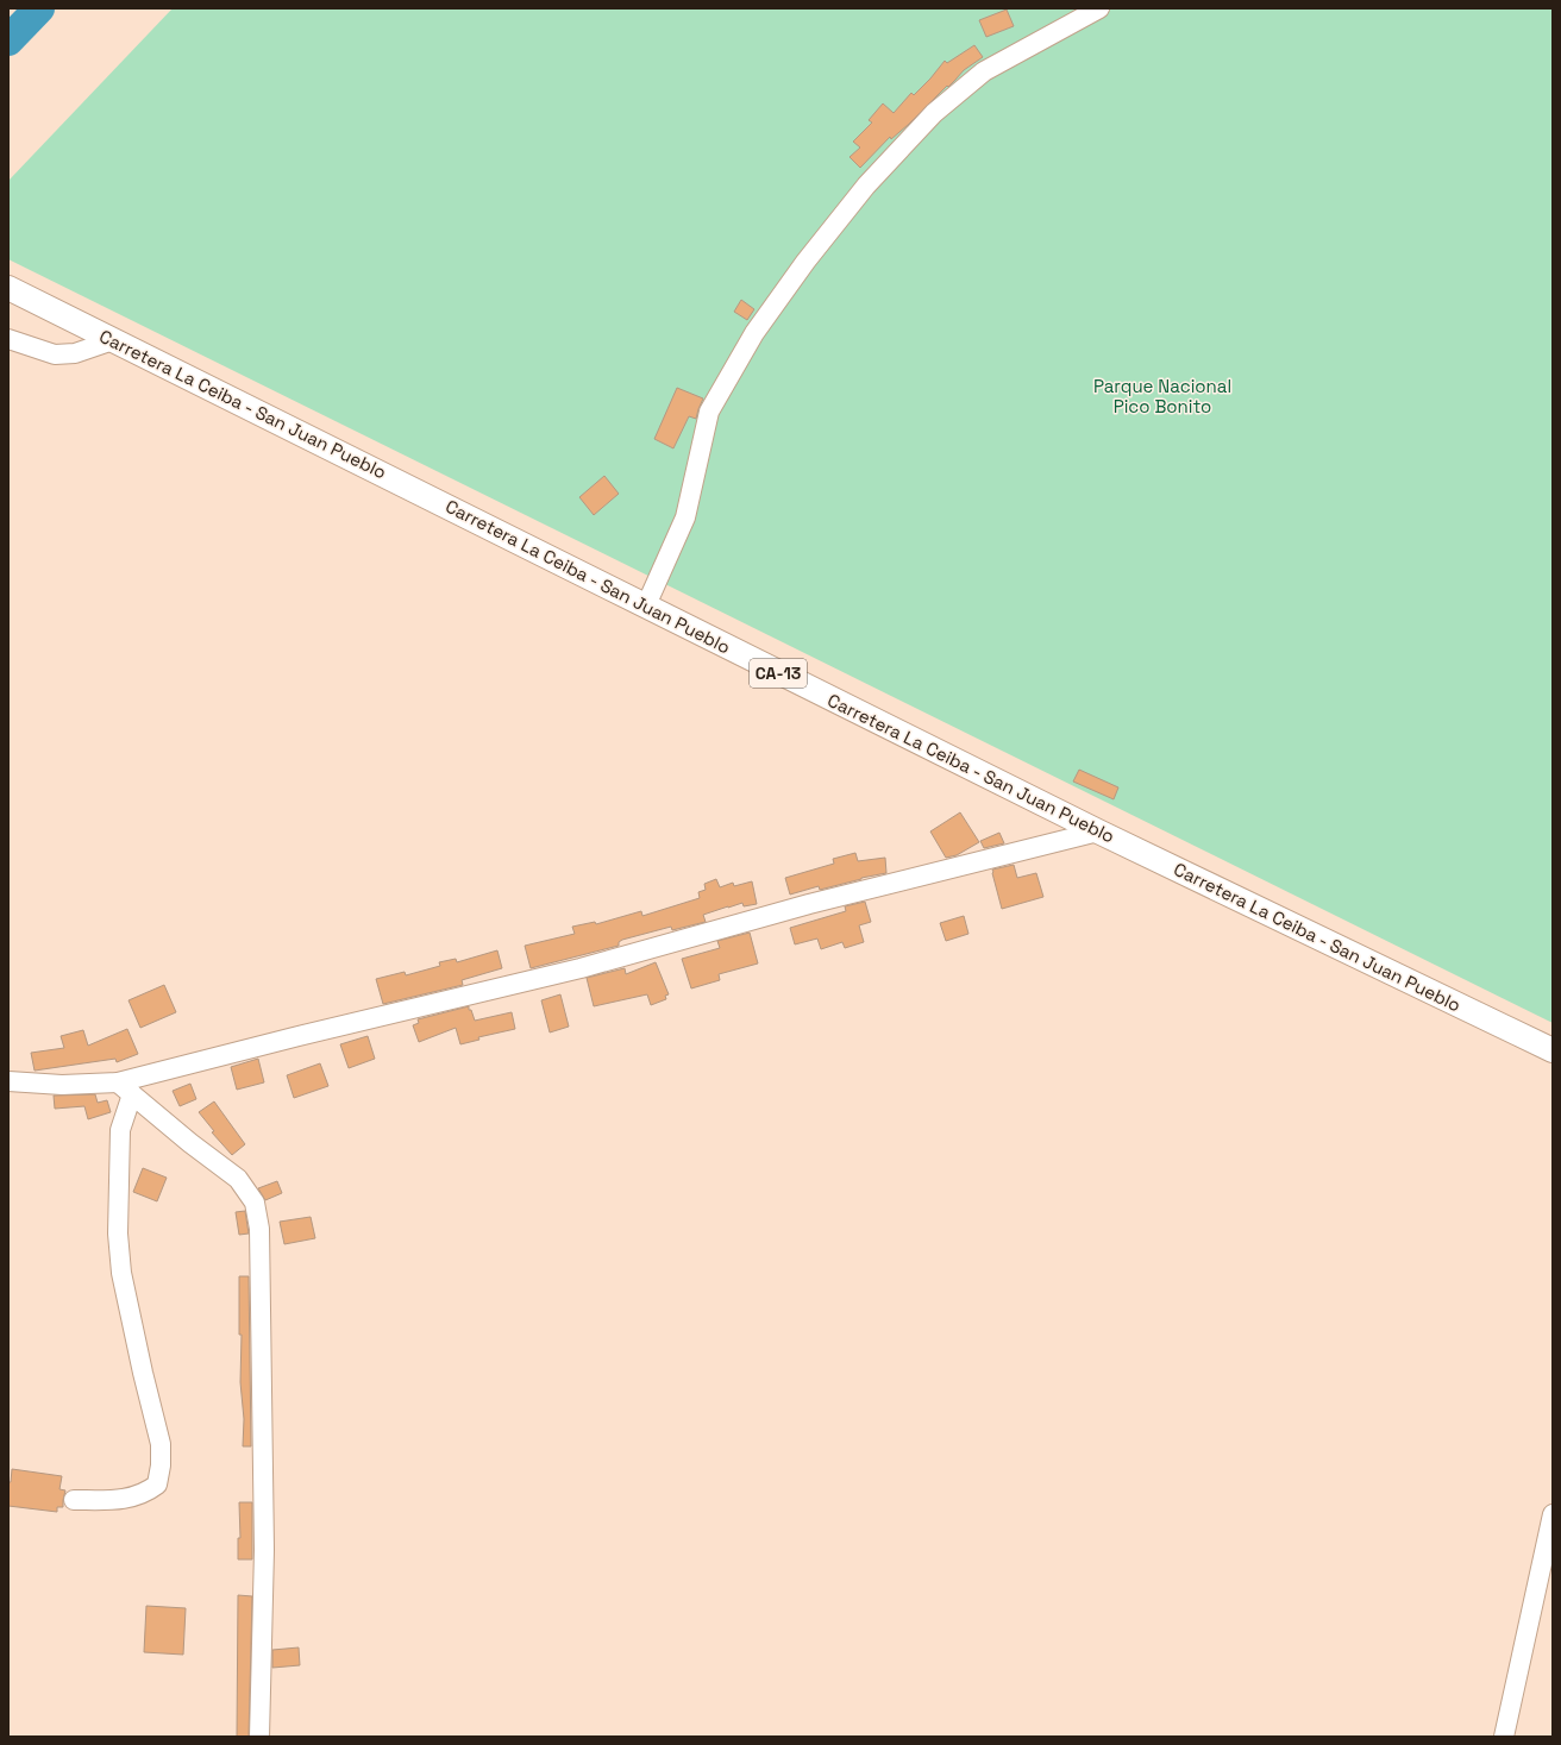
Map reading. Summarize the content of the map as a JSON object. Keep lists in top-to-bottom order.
{
  "streets": {
    "main road": ["Carretera La Ceiba - San Juan Pueblo", "CA-13"]
  },
  "parks": ["Parque Nacional Pico Bonito"]
}
